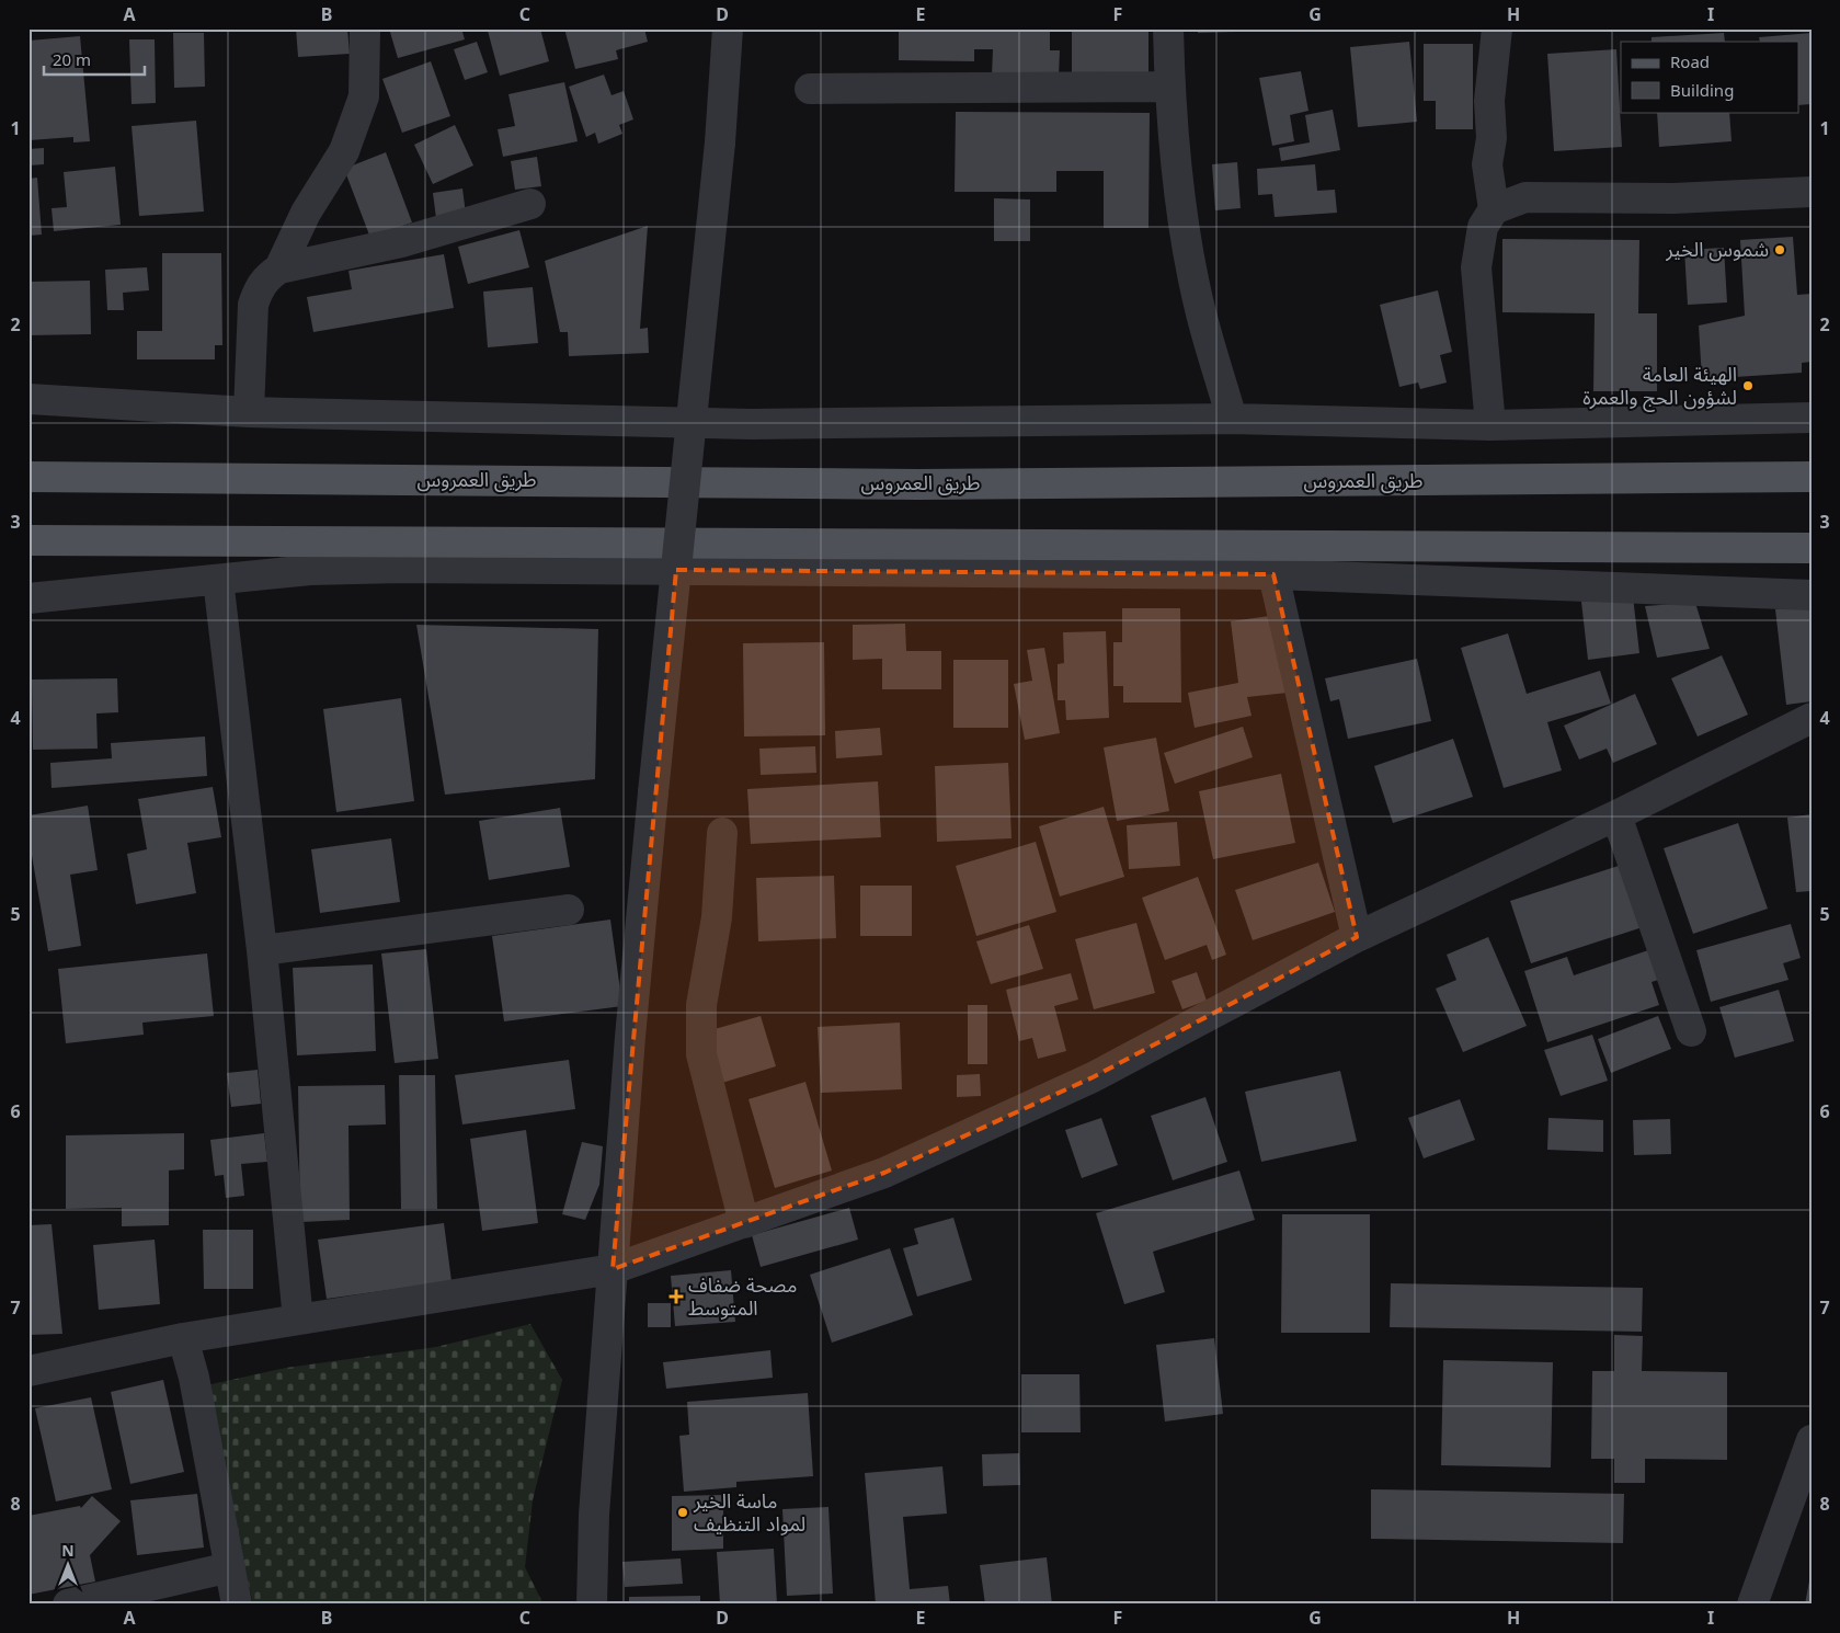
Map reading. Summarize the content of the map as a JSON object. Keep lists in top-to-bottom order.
{
  "streets": {
    "main road": ["طريق العمروس"]
  },
  "places": {
    "other": ["شموس الخير", "الهيئة العامة لشؤون الحج والعمرة", "ماسة الخير لمواد التنظيف"],
    "health": ["مصحة ضفاف المتوسط"]
  },
  "legend": ["Road", "Building"],
  "scale_bar": "20 m",
  "north": "top",
  "grid": {
    "columns": [
      "A",
      "B",
      "C",
      "D",
      "E",
      "F",
      "G",
      "H",
      "I"
    ],
    "rows": [
      "1",
      "2",
      "3",
      "4",
      "5",
      "6",
      "7",
      "8"
    ]
  }
}
